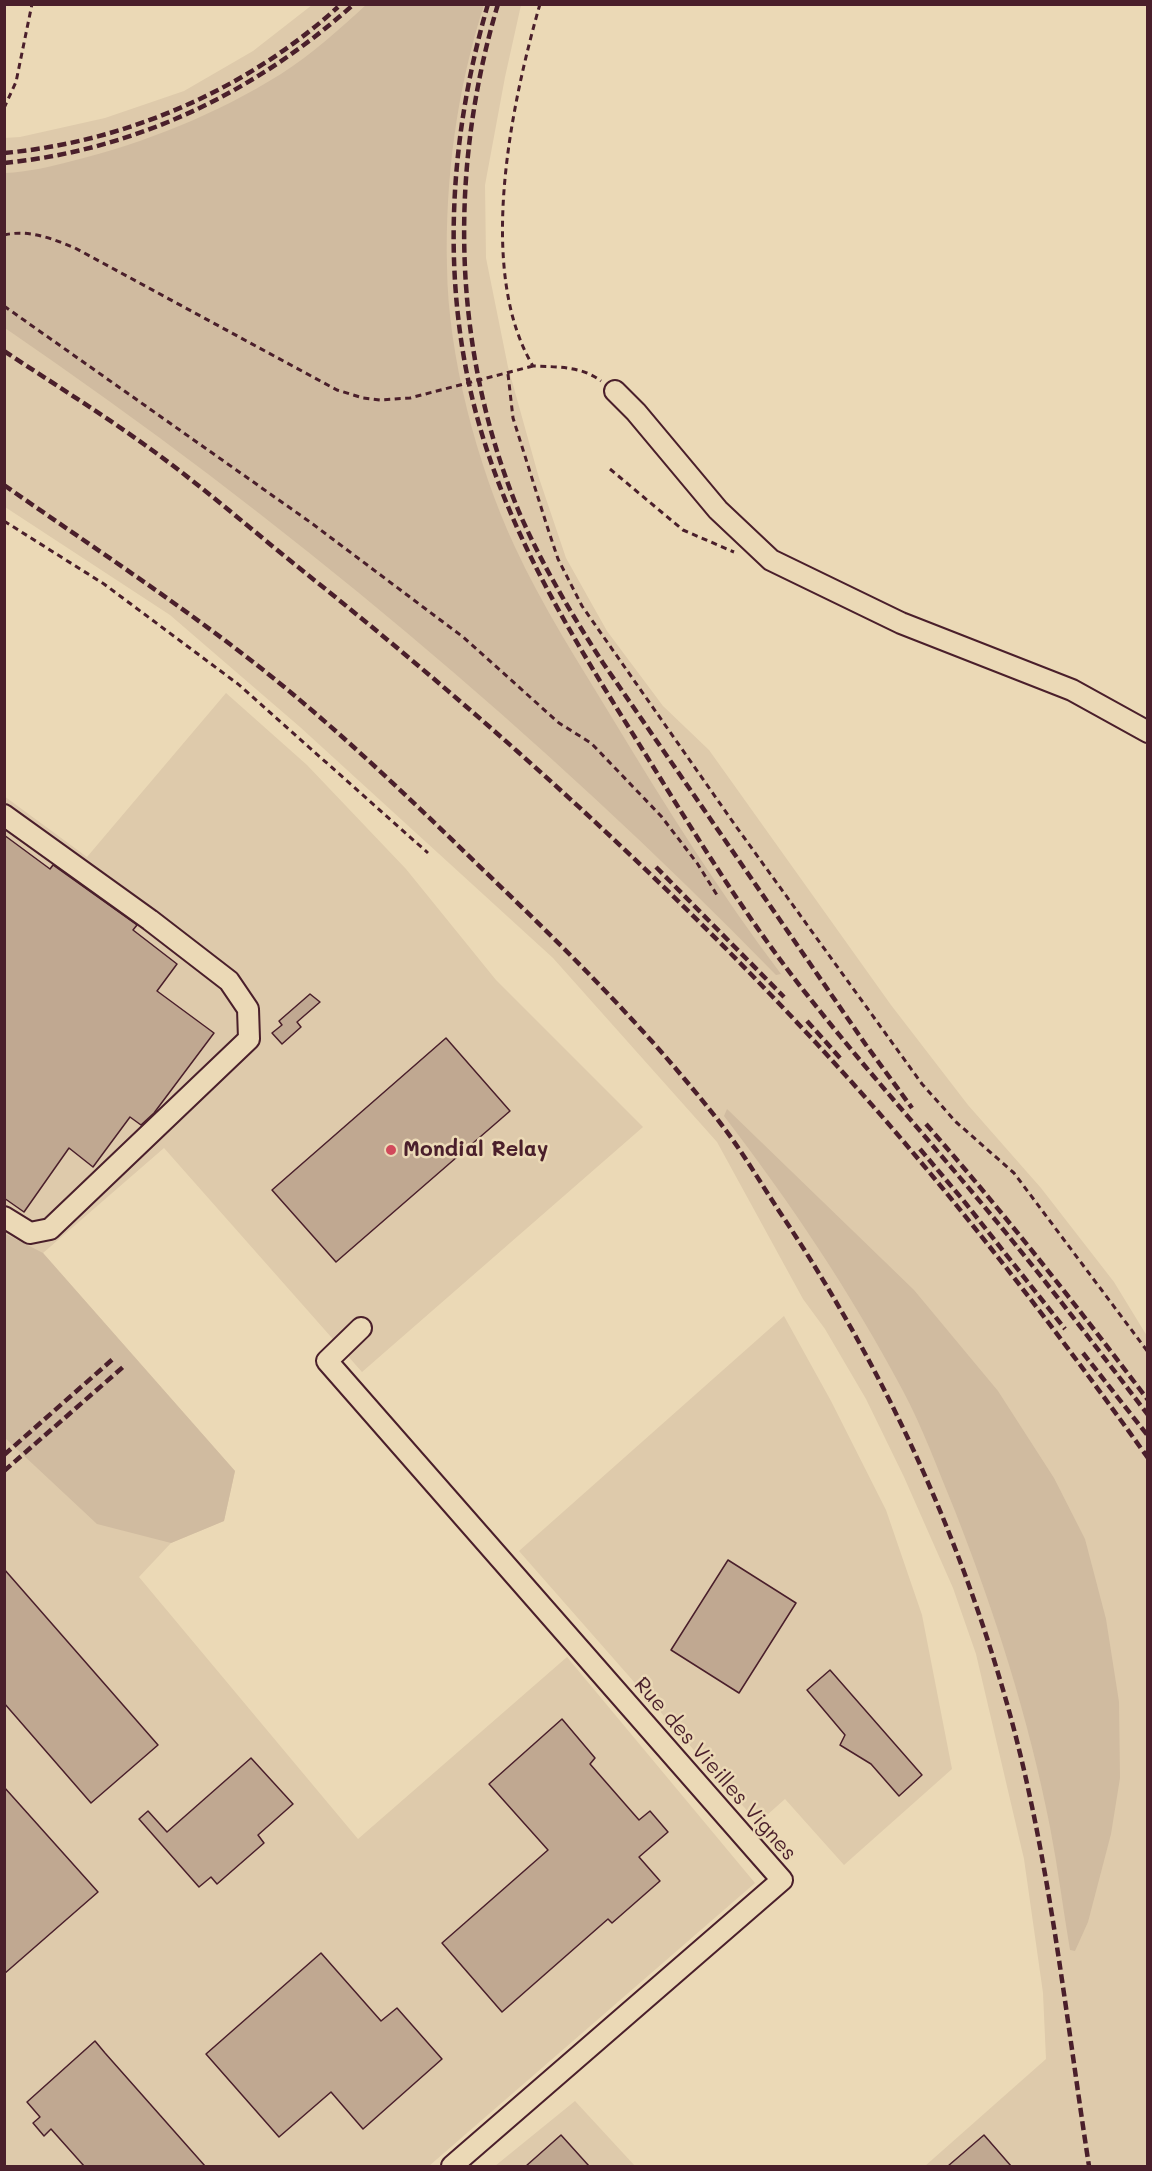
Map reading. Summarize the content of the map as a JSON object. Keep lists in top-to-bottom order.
{
  "streets": {
    "street": ["Rue des Vieilles Vignes"]
  },
  "places": ["Mondial Relay"]
}
